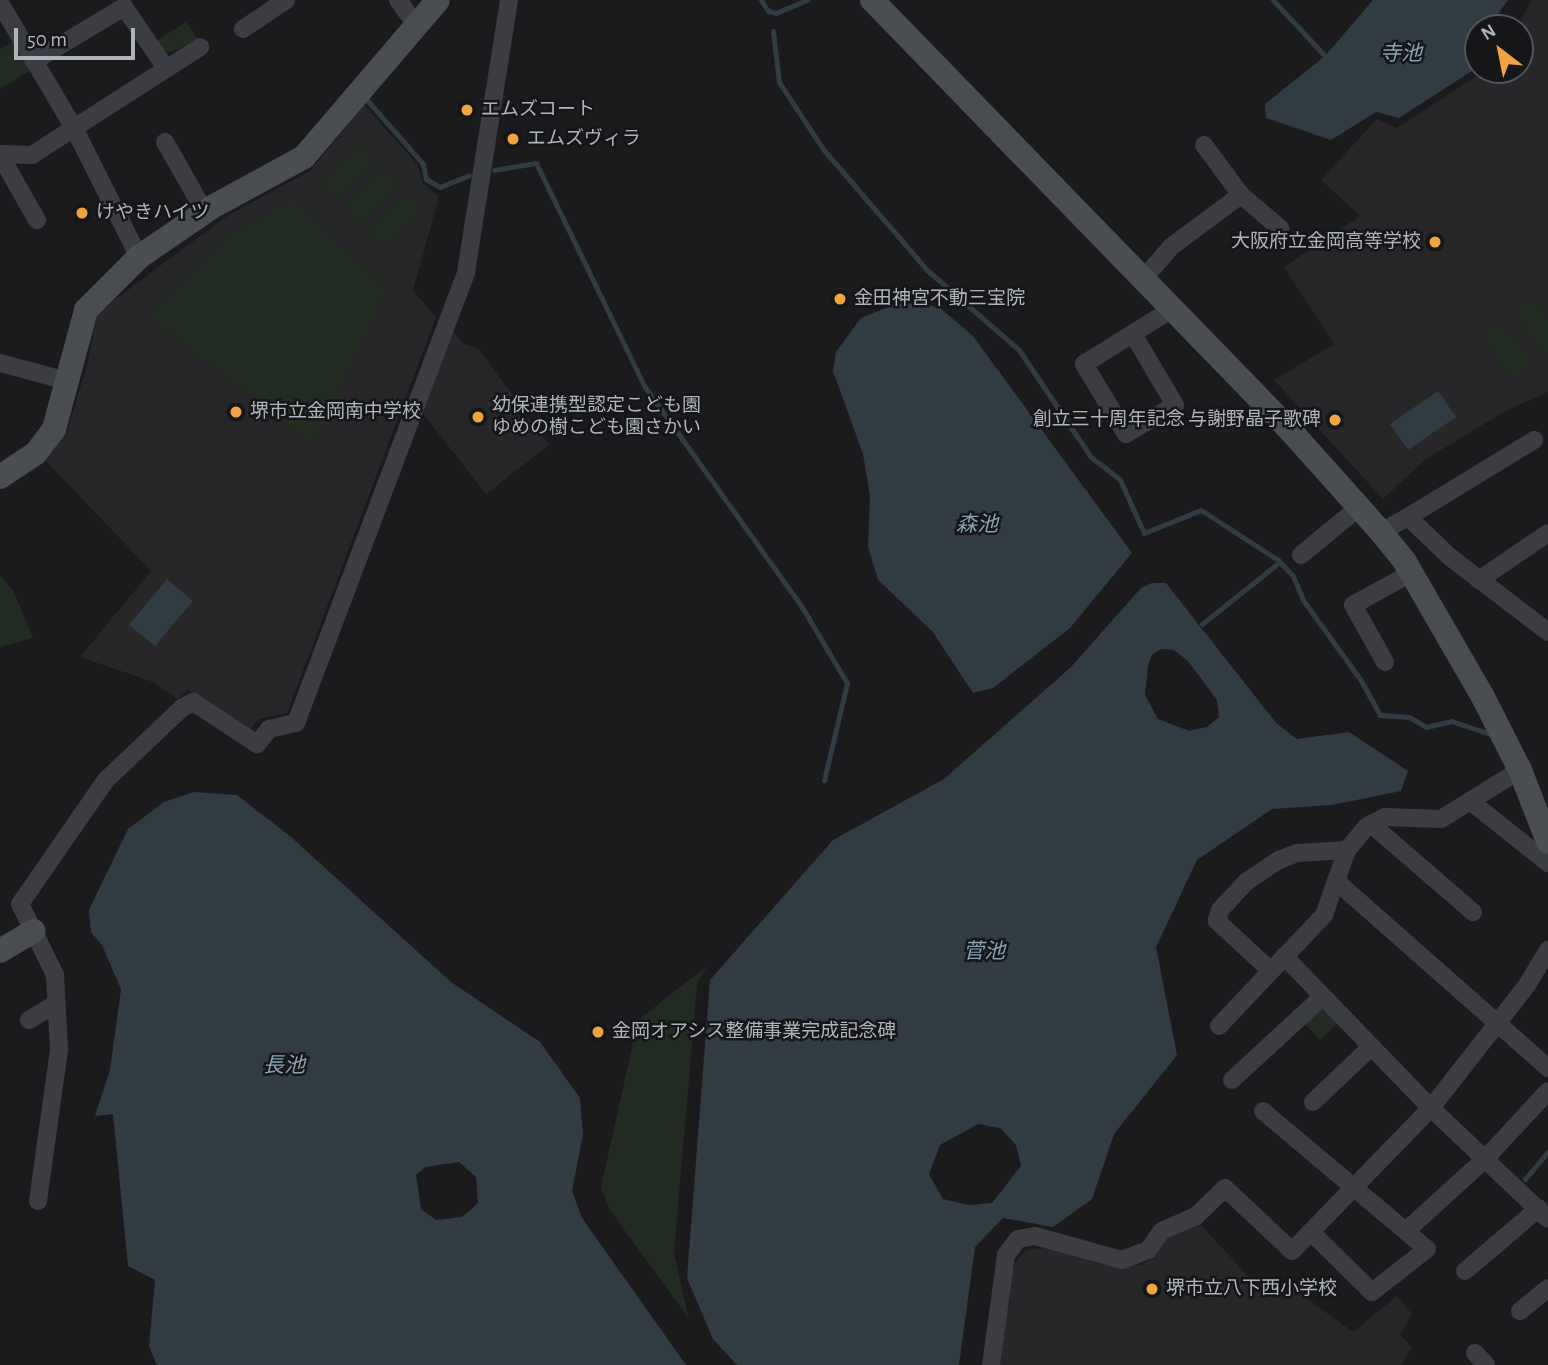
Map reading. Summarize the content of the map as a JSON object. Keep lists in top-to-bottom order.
{
  "water": [
    "寺池",
    "森池",
    "菅池",
    "長池"
  ],
  "places": [
    "エムズコート",
    "エムズヴィラ",
    "けやきハイツ",
    "大阪府立金岡高等学校",
    "金田神宮不動三宝院",
    "堺市立金岡南中学校",
    "幼保連携型認定こども園 ゆめの樹こども園さかい",
    "創立三十周年記念 与謝野晶子歌碑",
    "金岡オアシス整備事業完成記念碑",
    "堺市立八下西小学校"
  ],
  "scale_bar": "50 m",
  "north": "top left"
}
